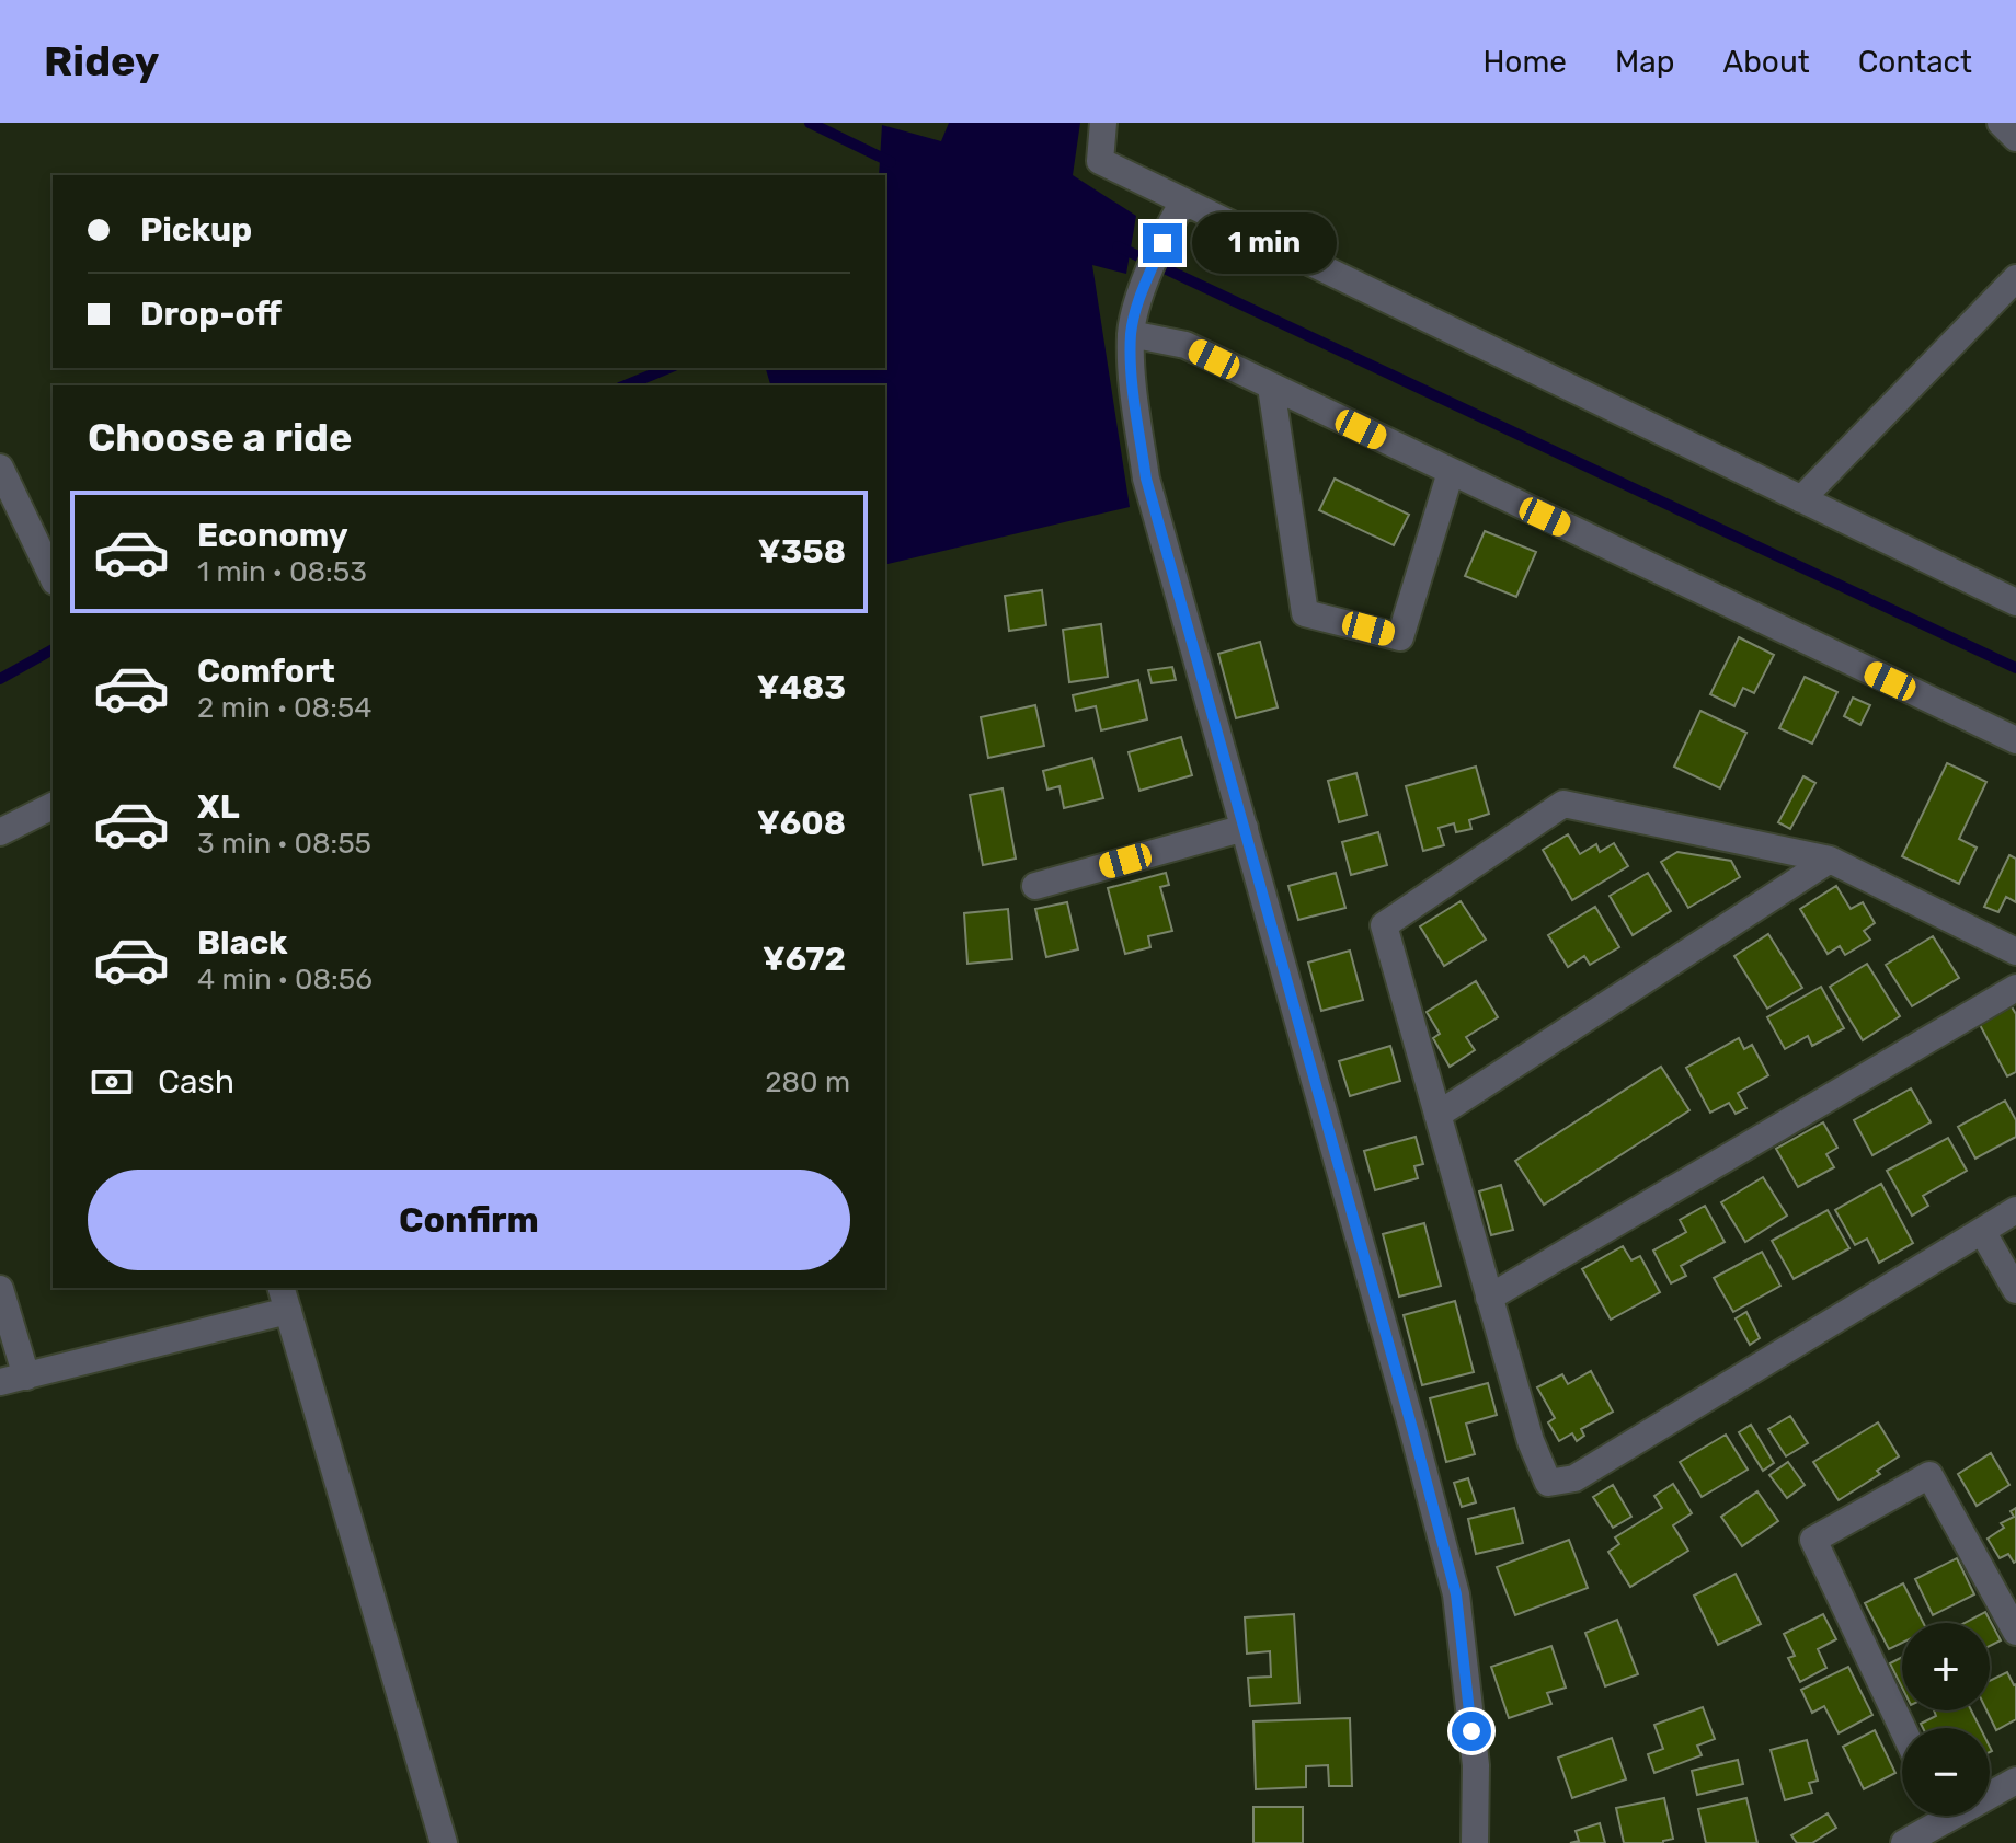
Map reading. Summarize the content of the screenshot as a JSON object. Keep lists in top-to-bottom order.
{
  "page": {
    "header": "Ridey",
    "nav": [
      "Home",
      "Map",
      "About",
      "Contact"
    ],
    "banner": ["Pickup", "Drop-off"],
    "bubble": "1 min",
    "heading": "Choose a ride",
    "list": [
      {
        "name": "Economy",
        "note": "1 min · 08:53",
        "value": "¥358"
      },
      {
        "name": "Comfort",
        "note": "2 min · 08:54",
        "value": "¥483"
      },
      {
        "name": "XL",
        "note": "3 min · 08:55",
        "value": "¥608"
      },
      {
        "name": "Black",
        "note": "4 min · 08:56",
        "value": "¥672"
      }
    ],
    "pay": ["Cash", "280 m"],
    "buttons": "Confirm",
    "map_buttons": ["+", "−"]
  }
}
